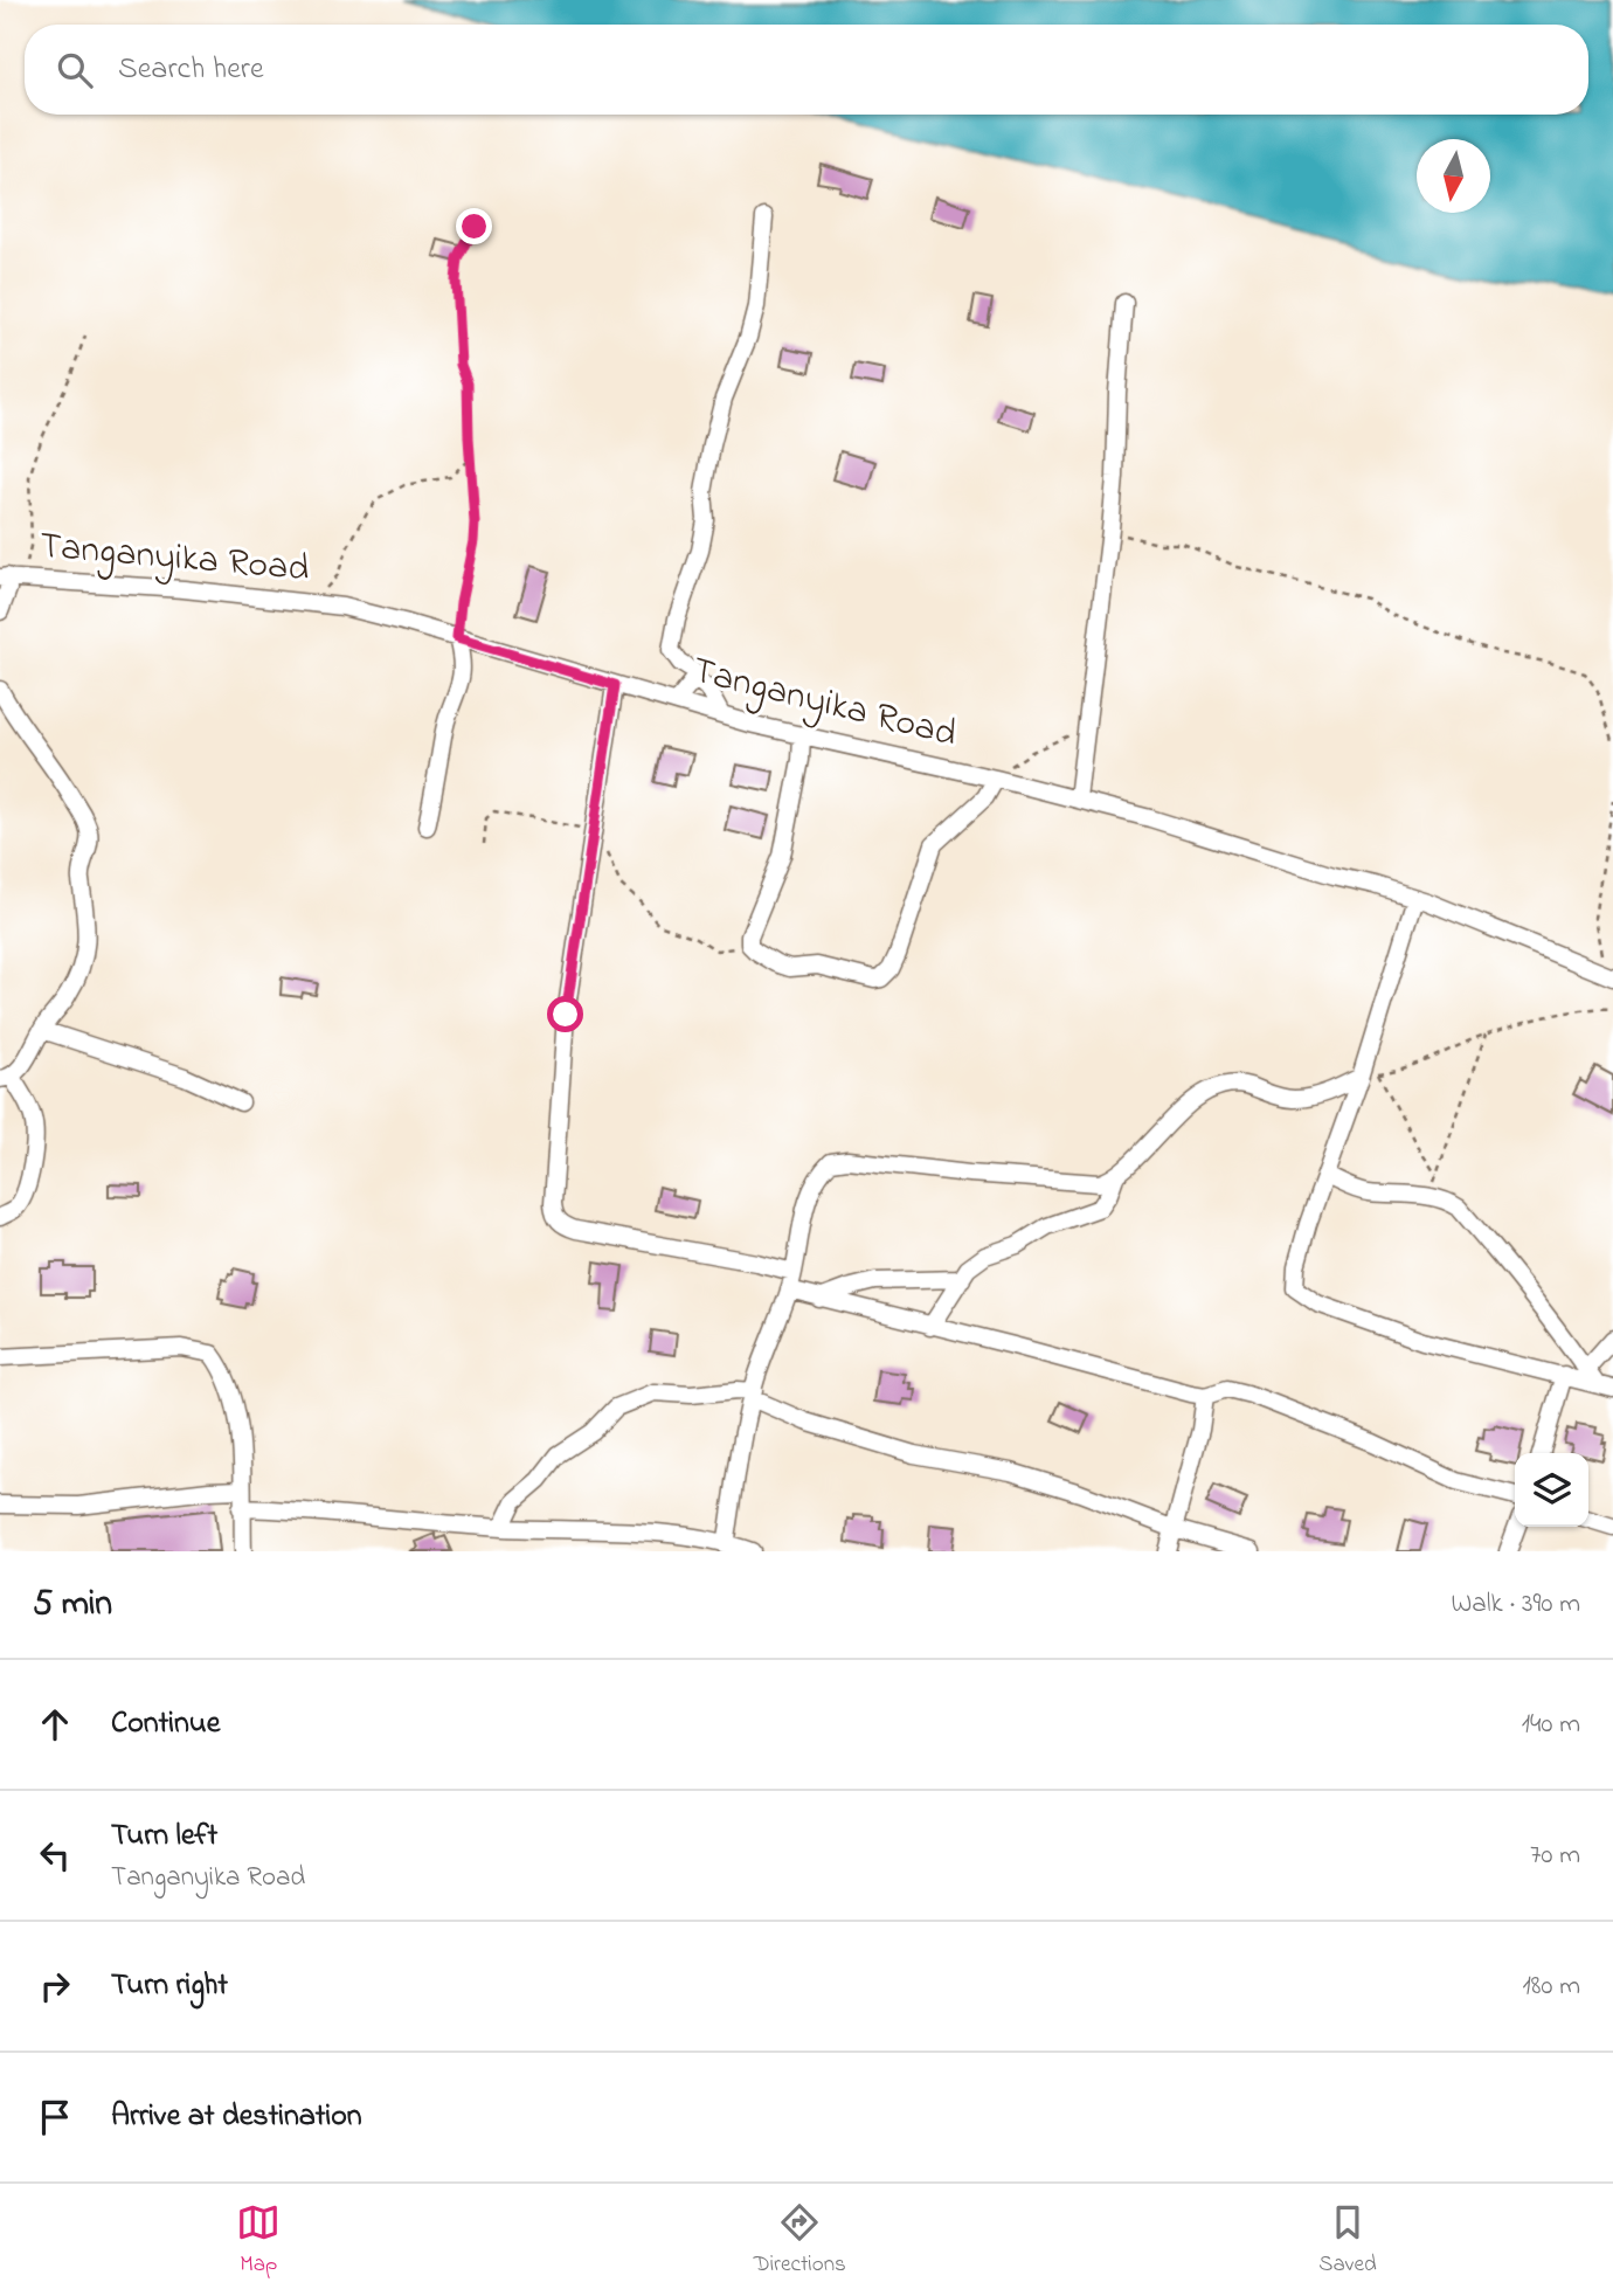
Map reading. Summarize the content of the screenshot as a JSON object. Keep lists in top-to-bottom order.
{
  "streets": {
    "street": ["Tanganyika Road"]
  },
  "north": "bottom",
  "page": {
    "search": "Search here",
    "heading": ["5 min", "Walk · 390 m"],
    "list": [
      ["Continue", "140 m"],
      ["Turn left", "Tanganyika Road", "70 m"],
      ["Turn right", "180 m"],
      "Arrive at destination"
    ],
    "nav": ["Map", "Directions", "Saved"]
  }
}
